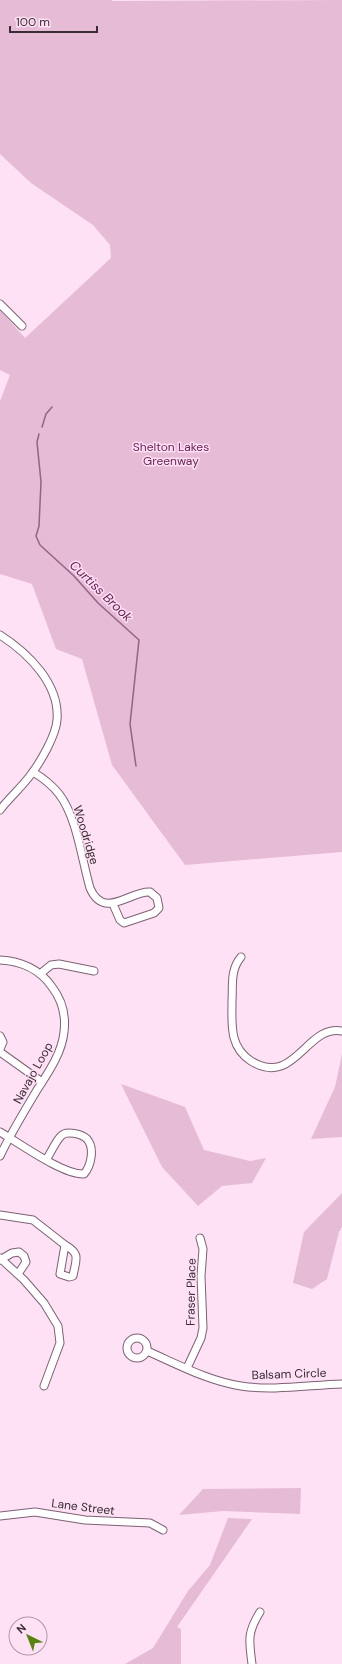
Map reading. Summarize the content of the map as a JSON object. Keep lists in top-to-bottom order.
{
  "streets": {
    "street": [
      "Woodridge",
      "Navajo Loop",
      "Fraser Place",
      "Balsam Circle",
      "Lane Street"
    ]
  },
  "crossings": [
    ["Fraser Place", "Balsam Circle"]
  ],
  "water": ["Curtiss Brook"],
  "parks": ["Shelton Lakes Greenway"],
  "scale_bar": "100 m",
  "north": "top left"
}
